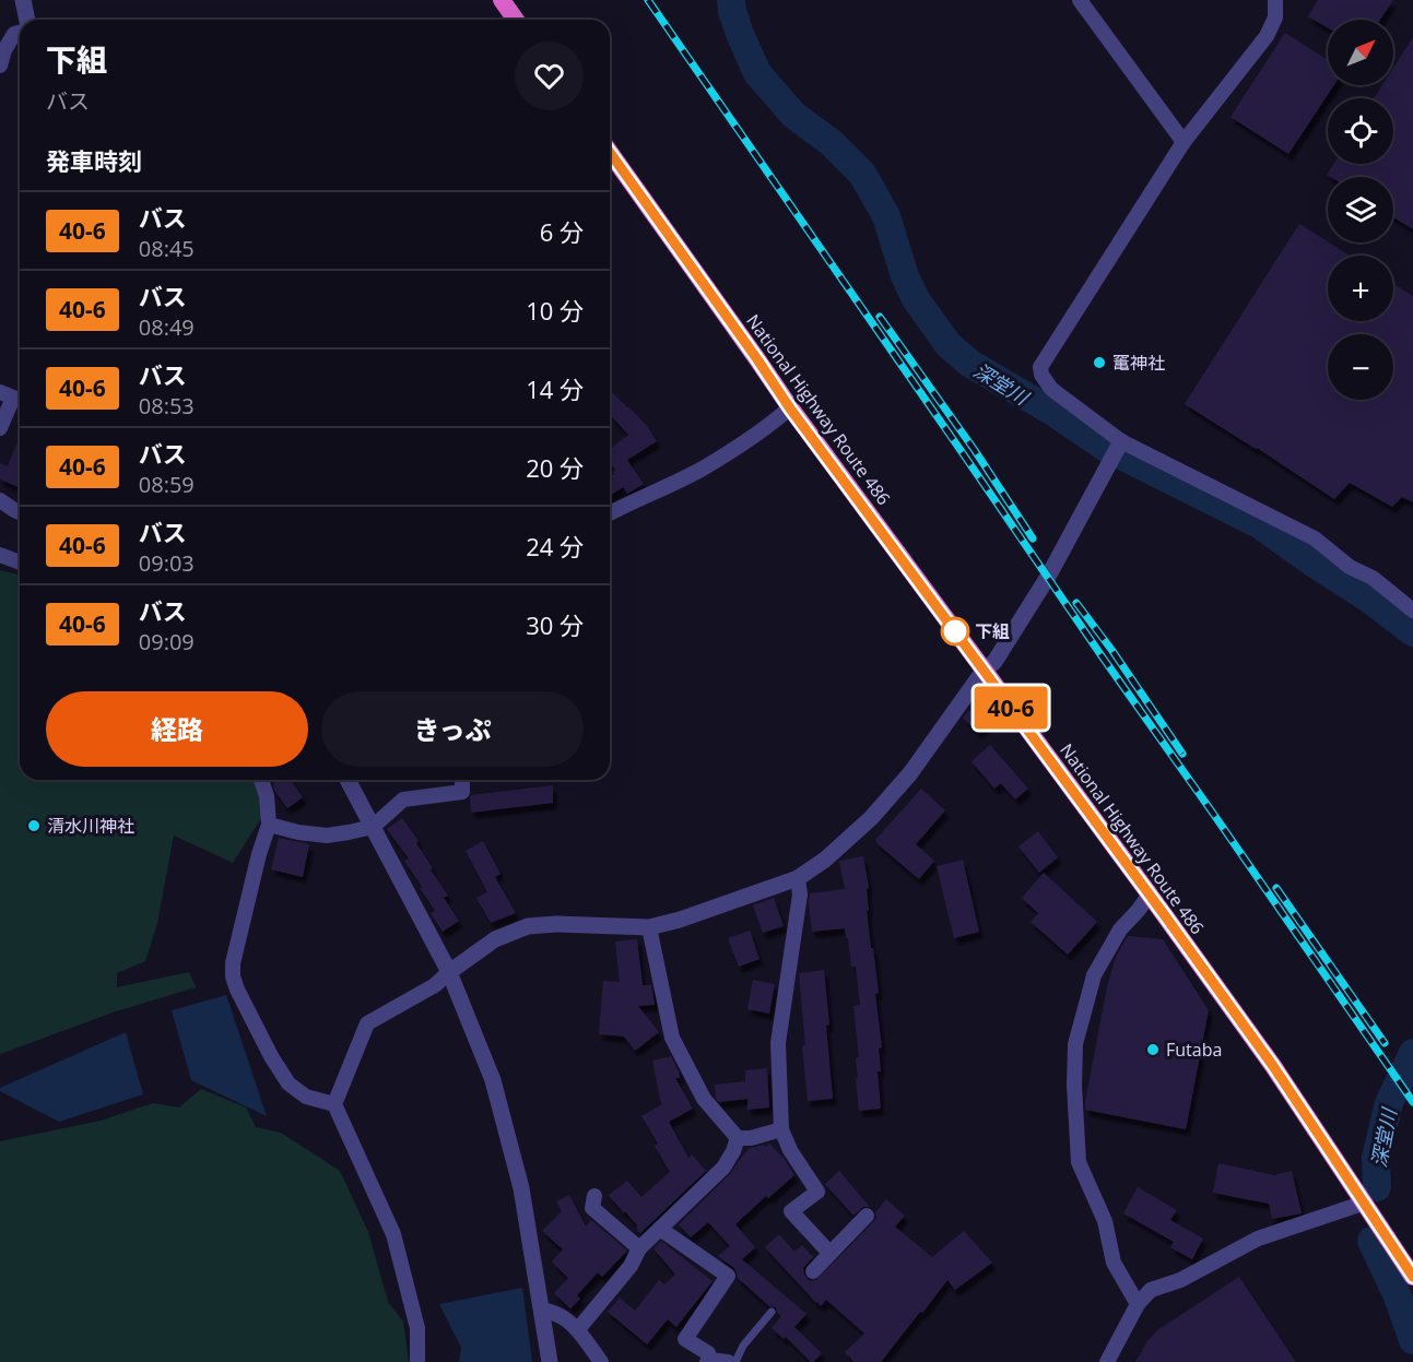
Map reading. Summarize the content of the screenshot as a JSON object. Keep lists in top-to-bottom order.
{
  "streets": {
    "highway": ["National Highway Route 486"]
  },
  "water": ["深堂川"],
  "places": [
    "竃神社",
    "下組",
    "清水川神社",
    "Futaba"
  ],
  "lines": ["bus line 40-6"],
  "north": "top right",
  "page": {
    "on_map": "40-6",
    "map_buttons": ["+", "−"],
    "heading": [
      ["下組", "バス"],
      "発車時刻"
    ],
    "list": [
      {
        "mark": "40-6",
        "name": "バス",
        "note": "08:45",
        "value": "6 分"
      },
      {
        "mark": "40-6",
        "name": "バス",
        "note": "08:49",
        "value": "10 分"
      },
      {
        "mark": "40-6",
        "name": "バス",
        "note": "08:53",
        "value": "14 分"
      },
      {
        "mark": "40-6",
        "name": "バス",
        "note": "08:59",
        "value": "20 分"
      },
      {
        "mark": "40-6",
        "name": "バス",
        "note": "09:03",
        "value": "24 分"
      },
      {
        "mark": "40-6",
        "name": "バス",
        "note": "09:09",
        "value": "30 分"
      }
    ],
    "buttons": ["経路", "きっぷ"]
  }
}
